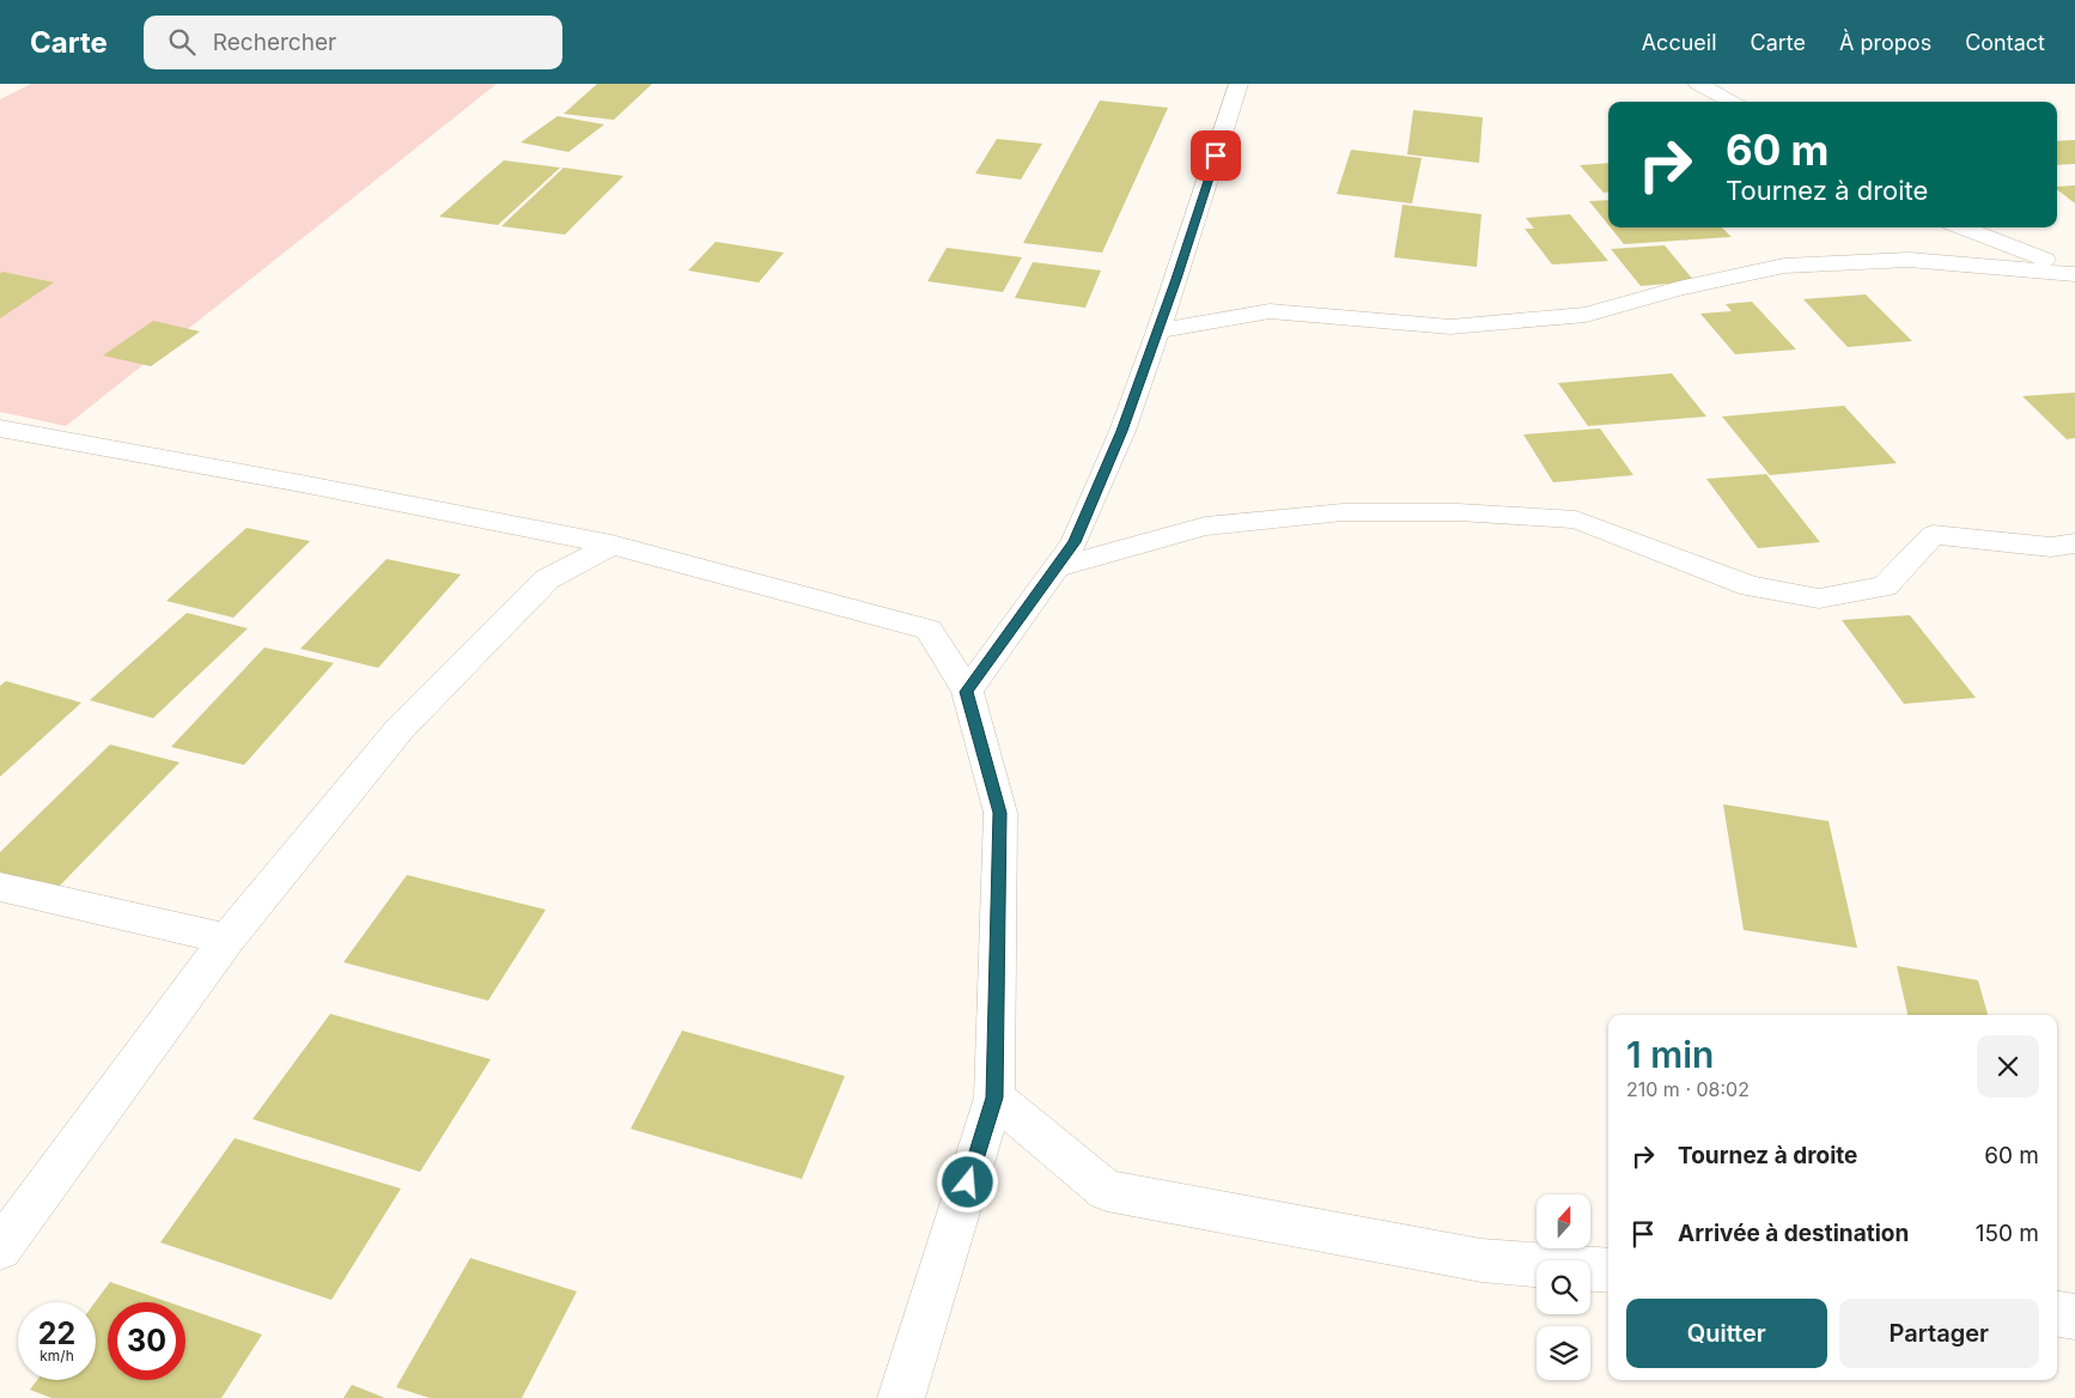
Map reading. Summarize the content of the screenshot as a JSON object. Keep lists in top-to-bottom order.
{
  "north": "top",
  "page": {
    "header": "Carte",
    "search": "Rechercher",
    "nav": [
      "Accueil",
      "Carte",
      "À propos",
      "Contact"
    ],
    "turn": ["60 m", "Tournez à droite"],
    "heading": ["1 min", "210 m · 08:02"],
    "list": [
      {
        "name": "Tournez à droite",
        "value": "60 m"
      },
      {
        "name": "Arrivée à destination",
        "value": "150 m"
      }
    ],
    "buttons": ["Quitter", "Partager"],
    "speed": "22 km/h",
    "limit": "30"
  }
}
